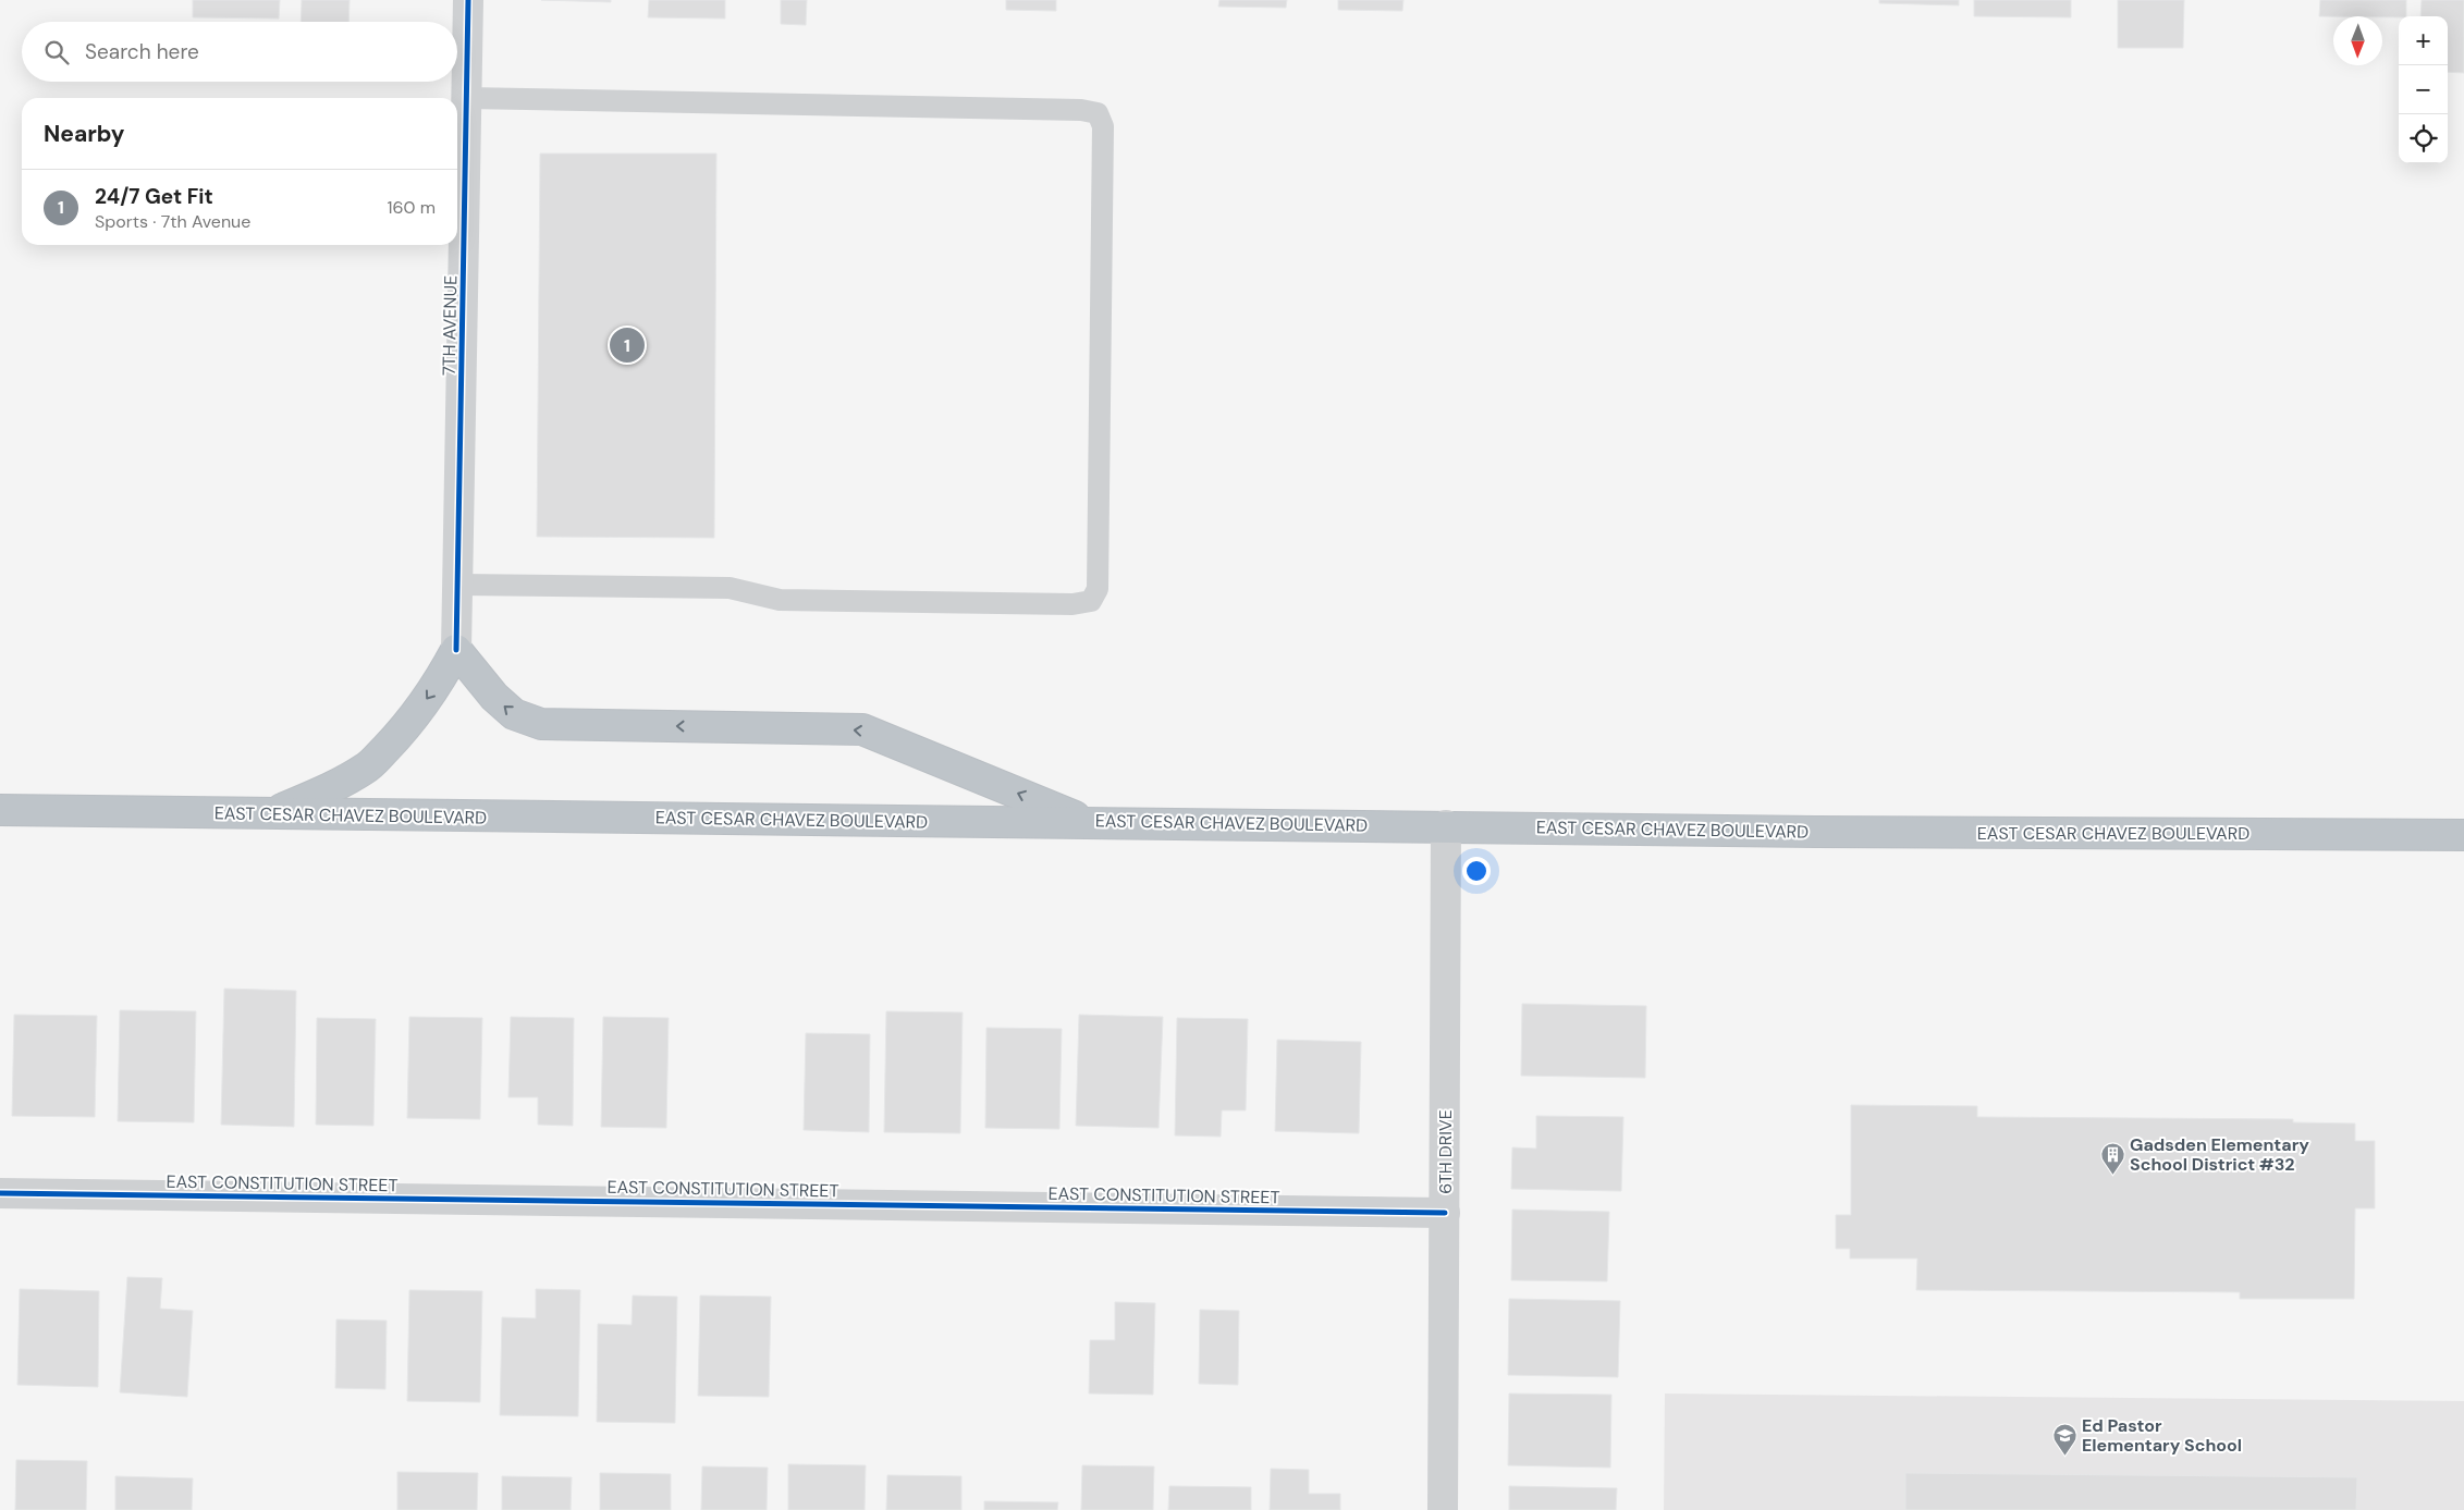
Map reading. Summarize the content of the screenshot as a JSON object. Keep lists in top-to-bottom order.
{
  "streets": {
    "highway": ["EAST CESAR CHAVEZ BOULEVARD"],
    "street": ["7TH AVENUE", "6TH DRIVE", "EAST CONSTITUTION STREET"]
  },
  "crossings": [
    ["EAST CESAR CHAVEZ BOULEVARD", "6TH DRIVE"],
    ["6TH DRIVE", "EAST CONSTITUTION STREET"]
  ],
  "places": {
    "building": ["Gadsden Elementary School District #32"],
    "school or university": ["Ed Pastor Elementary School"]
  },
  "north": "bottom",
  "page": {
    "map_buttons": ["+", "−"],
    "search": "Search here",
    "heading": "Nearby",
    "list": [
      {
        "mark": "1",
        "name": "24/7 Get Fit",
        "note": "Sports · 7th Avenue",
        "value": "160 m"
      }
    ],
    "pins": "1"
  }
}
